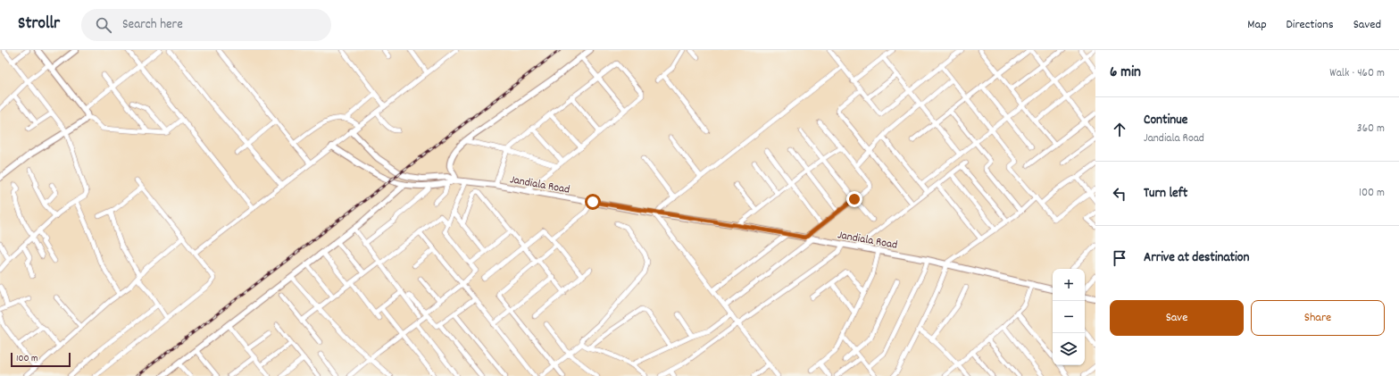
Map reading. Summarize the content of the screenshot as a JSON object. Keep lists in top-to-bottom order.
{
  "streets": {
    "street": ["Jandiala Road"]
  },
  "scale_bar": "100 m",
  "page": {
    "header": "Strollr",
    "search": "Search here",
    "nav": ["Map", "Directions", "Saved"],
    "heading": ["6 min", "Walk · 460 m"],
    "list": [
      ["Continue", "Jandiala Road", "360 m"],
      ["Turn left", "100 m"],
      "Arrive at destination"
    ],
    "map_buttons": ["+", "−"],
    "buttons": ["Save", "Share"],
    "scale": "100 m"
  }
}
